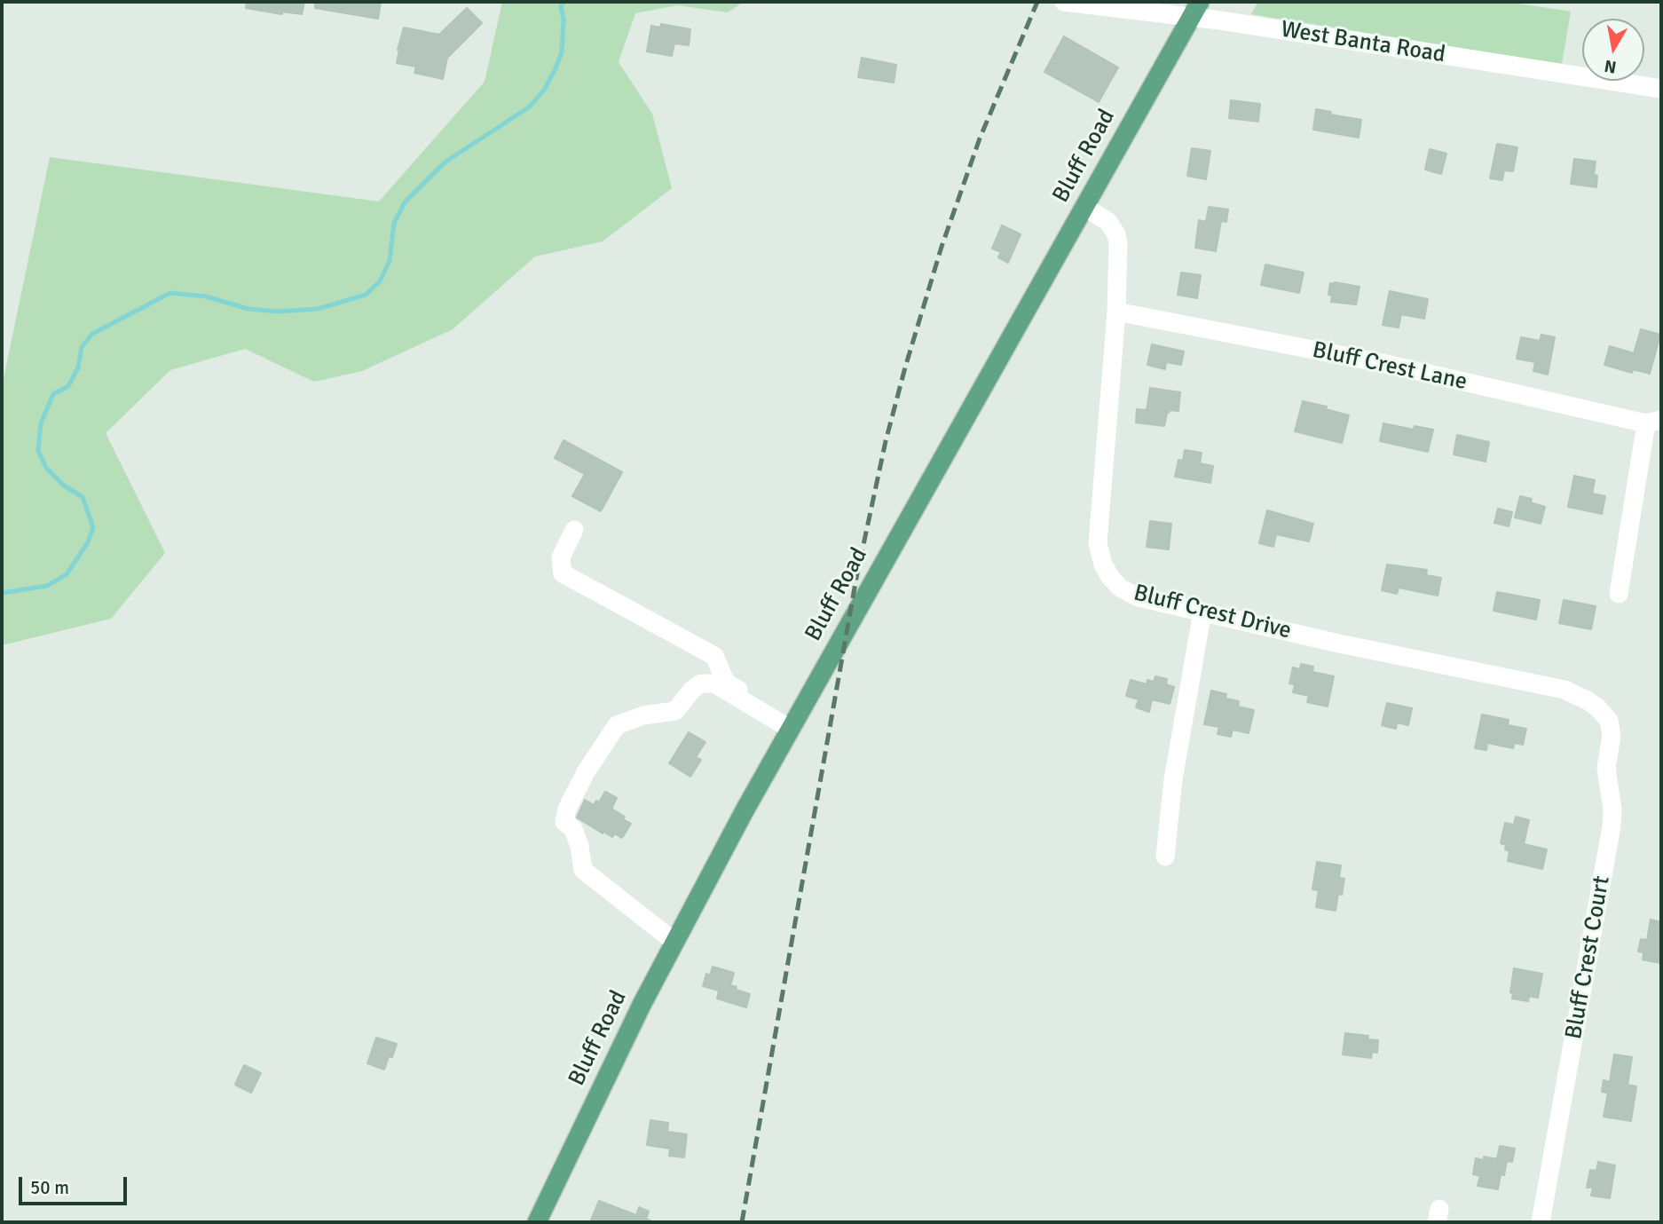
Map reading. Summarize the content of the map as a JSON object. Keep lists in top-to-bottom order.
{
  "streets": {
    "main road": ["Bluff Road"],
    "street": [
      "West Banta Road",
      "Bluff Crest Lane",
      "Bluff Crest Drive",
      "Bluff Crest Court"
    ]
  },
  "crossings": [
    ["West Banta Road", "Bluff Road"],
    ["Bluff Road", "Bluff Crest Drive"],
    ["Bluff Crest Lane", "Bluff Crest Drive"],
    ["Bluff Crest Drive", "Bluff Crest Court"]
  ],
  "scale_bar": "50 m",
  "north": "bottom"
}
